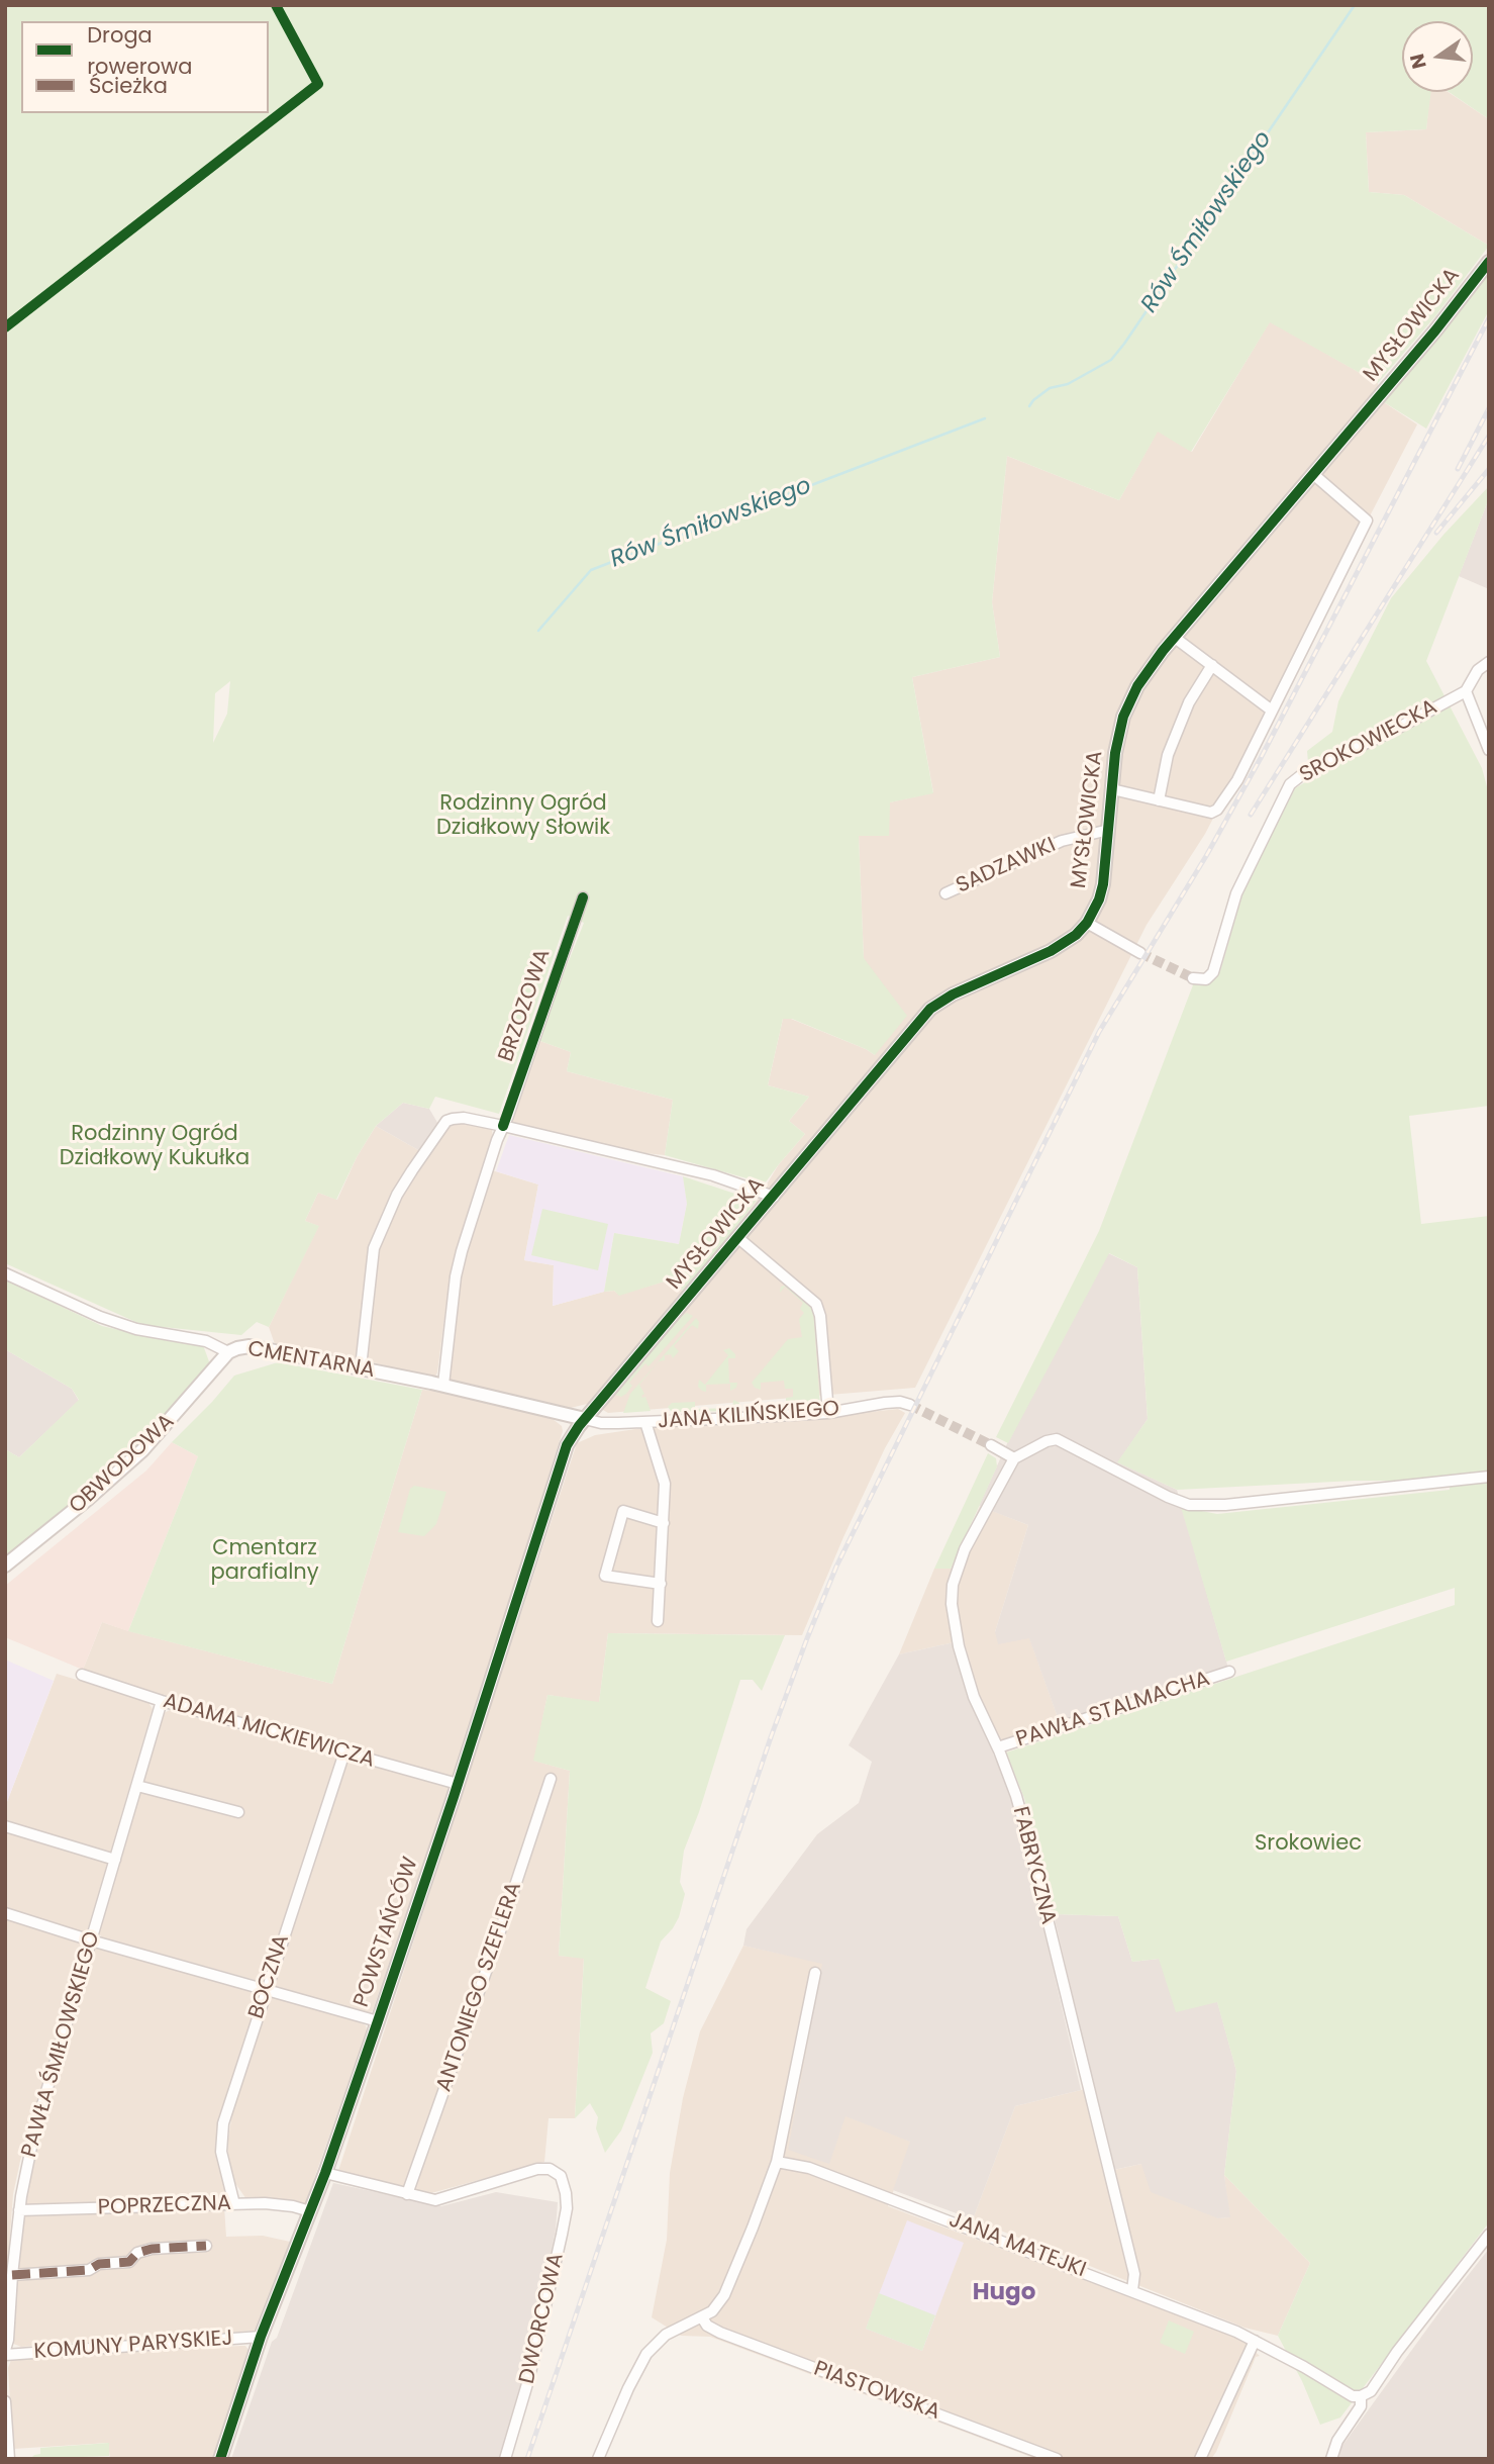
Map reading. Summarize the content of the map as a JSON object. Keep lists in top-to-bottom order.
{
  "streets": {
    "street": [
      "MYSŁOWICKA",
      "SROKOWIECKA",
      "SADZAWKI",
      "BRZOZOWA",
      "CMENTARNA",
      "JANA KILIŃSKIEGO",
      "OBWODOWA",
      "PAWŁA STALMACHA",
      "ADAMA MICKIEWICZA",
      "FABRYCZNA",
      "POWSTAŃCÓW",
      "BOCZNA",
      "ANTONIEGO SZEFLERA",
      "PAWŁA ŚMIŁOWSKIEGO",
      "POPRZECZNA",
      "JANA MATEJKI",
      "DWORCOWA",
      "KOMUNY PARYSKIEJ",
      "PIASTOWSKA"
    ]
  },
  "crossings": [
    ["MYSŁOWICKA", "SADZAWKI"],
    ["MYSŁOWICKA", "CMENTARNA"],
    ["MYSŁOWICKA", "JANA KILIŃSKIEGO"],
    ["MYSŁOWICKA", "POWSTAŃCÓW"],
    ["BRZOZOWA", "CMENTARNA"],
    ["CMENTARNA", "JANA KILIŃSKIEGO"],
    ["CMENTARNA", "OBWODOWA"],
    ["CMENTARNA", "POWSTAŃCÓW"],
    ["JANA KILIŃSKIEGO", "POWSTAŃCÓW"],
    ["PAWŁA STALMACHA", "FABRYCZNA"],
    ["ADAMA MICKIEWICZA", "POWSTAŃCÓW"],
    ["ADAMA MICKIEWICZA", "BOCZNA"],
    ["ADAMA MICKIEWICZA", "PAWŁA ŚMIŁOWSKIEGO"],
    ["FABRYCZNA", "JANA MATEJKI"],
    ["POWSTAŃCÓW", "POPRZECZNA"],
    ["POWSTAŃCÓW", "KOMUNY PARYSKIEJ"],
    ["BOCZNA", "POPRZECZNA"],
    ["ANTONIEGO SZEFLERA", "DWORCOWA"],
    ["PAWŁA ŚMIŁOWSKIEGO", "POPRZECZNA"],
    ["PAWŁA ŚMIŁOWSKIEGO", "KOMUNY PARYSKIEJ"]
  ],
  "districts": ["Hugo"],
  "water": ["Rów Śmiłowskiego"],
  "parks": [
    "Rodzinny Ogród Działkowy Słowik",
    "Rodzinny Ogród Działkowy Kukułka",
    "Cmentarz parafialny",
    "Srokowiec"
  ],
  "legend": ["Droga rowerowa", "Ścieżka"],
  "north": "left"
}
